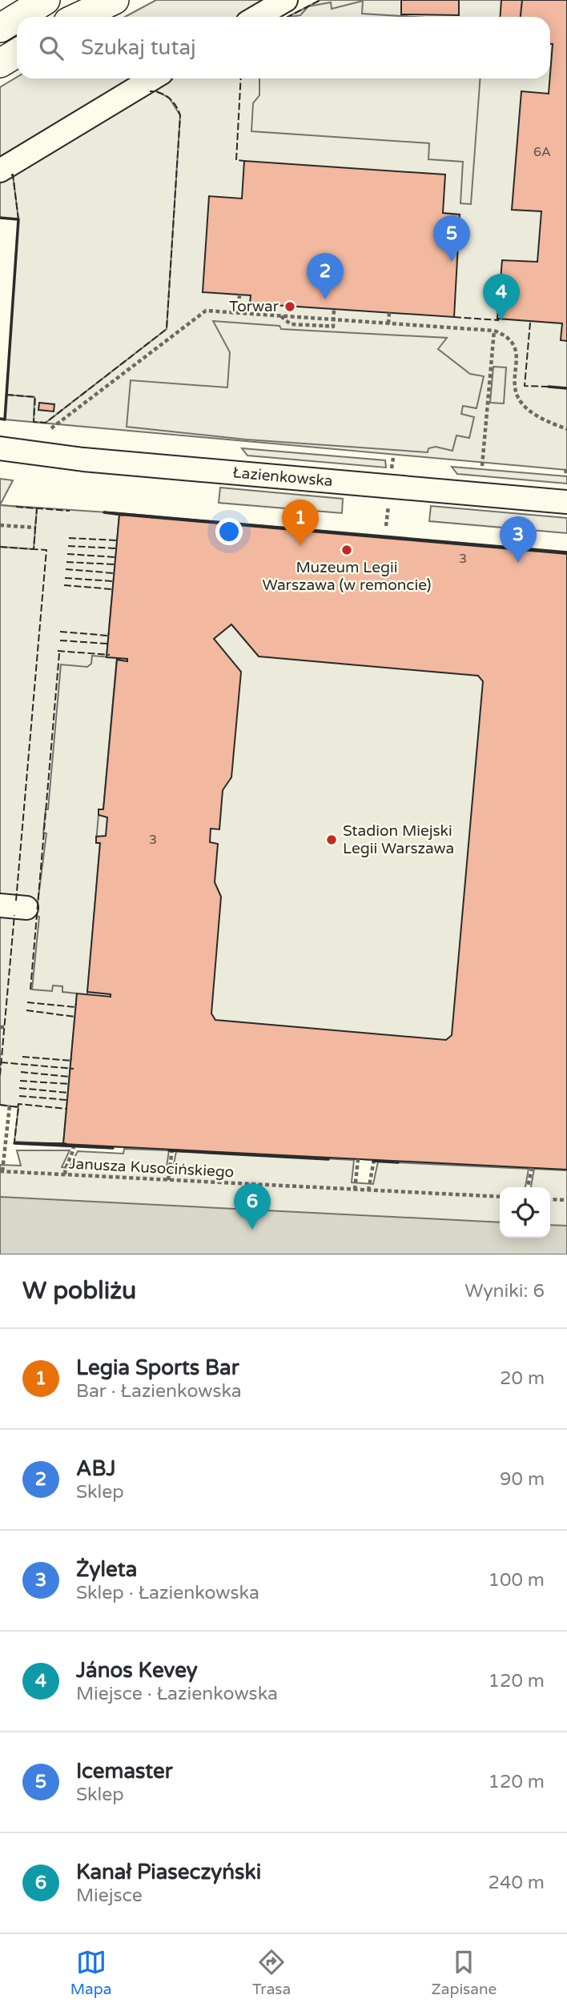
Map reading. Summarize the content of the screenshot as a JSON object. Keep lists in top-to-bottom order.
{
  "streets": {
    "street": ["Łazienkowska"],
    "path": ["Janusza Kusocińskiego"]
  },
  "places": ["Torwar", "Muzeum Legii Warszawa (w remoncie)", "Stadion Miejski Legii Warszawa"],
  "house_numbers": ["6A", "3", "3"],
  "page": {
    "search": "Szukaj tutaj",
    "pins": [
      "5",
      "2",
      "4",
      "1",
      "3",
      "6"
    ],
    "heading": ["W pobliżu", "Wyniki: 6"],
    "list": [
      {
        "mark": "1",
        "name": "Legia Sports Bar",
        "note": "Bar · Łazienkowska",
        "value": "20 m"
      },
      {
        "mark": "2",
        "name": "ABJ",
        "note": "Sklep",
        "value": "90 m"
      },
      {
        "mark": "3",
        "name": "Żyleta",
        "note": "Sklep · Łazienkowska",
        "value": "100 m"
      },
      {
        "mark": "4",
        "name": "János Kevey",
        "note": "Miejsce · Łazienkowska",
        "value": "120 m"
      },
      {
        "mark": "5",
        "name": "Icemaster",
        "note": "Sklep",
        "value": "120 m"
      },
      {
        "mark": "6",
        "name": "Kanał Piaseczyński",
        "note": "Miejsce",
        "value": "240 m"
      }
    ],
    "nav": ["Mapa", "Trasa", "Zapisane"]
  }
}
